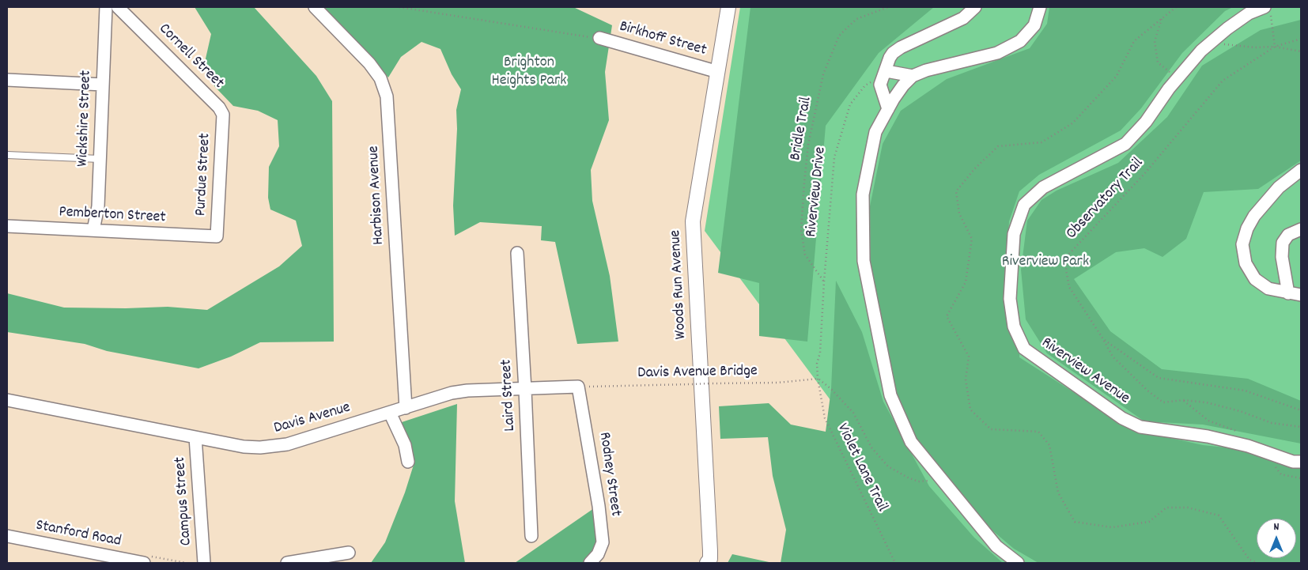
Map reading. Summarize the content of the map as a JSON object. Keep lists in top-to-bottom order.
{
  "streets": {
    "street": [
      "Birkhoff Street",
      "Cornell Street",
      "Wickshire Street",
      "Purdue Street",
      "Harbison Avenue",
      "Pemberton Street",
      "Woods Run Avenue",
      "Riverview Avenue",
      "Laird Street",
      "Davis Avenue",
      "Rodney Street",
      "Campus Street",
      "Stanford Road"
    ],
    "path": [
      "Bridle Trail",
      "Riverview Drive",
      "Observatory Trail",
      "Davis Avenue Bridge",
      "Violet Lane Trail"
    ]
  },
  "crossings": [
    ["Birkhoff Street", "Woods Run Avenue"],
    ["Cornell Street", "Purdue Street"],
    ["Wickshire Street", "Pemberton Street"],
    ["Bridle Trail", "Riverview Drive"],
    ["Purdue Street", "Pemberton Street"],
    ["Riverview Drive", "Davis Avenue Bridge"],
    ["Riverview Drive", "Violet Lane Trail"],
    ["Harbison Avenue", "Davis Avenue"],
    ["Davis Avenue Bridge", "Davis Avenue"],
    ["Davis Avenue Bridge", "Violet Lane Trail"],
    ["Davis Avenue Bridge", "Rodney Street"],
    ["Laird Street", "Davis Avenue"],
    ["Davis Avenue", "Rodney Street"],
    ["Davis Avenue", "Campus Street"]
  ],
  "parks": ["Brighton Heights Park", "Riverview Park"],
  "north": "top"
}
